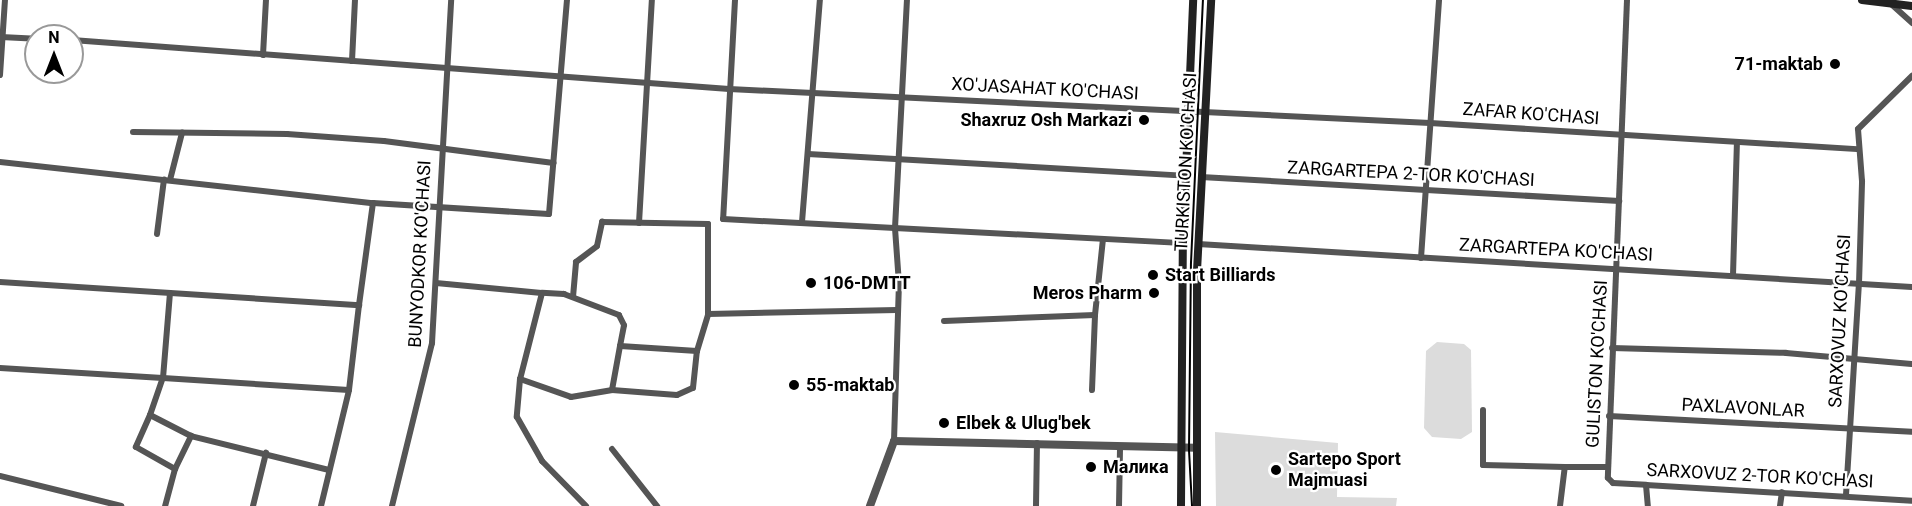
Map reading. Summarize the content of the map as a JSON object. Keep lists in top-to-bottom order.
{
  "streets": {
    "main road": ["TURKISTON KO'CHASI"],
    "street": [
      "XO'JASAHAT KO'CHASI",
      "ZAFAR KO'CHASI",
      "ZARGARTEPA 2-TOR KO'CHASI",
      "ZARGARTEPA KO'CHASI",
      "BUNYODKOR KO'CHASI",
      "SARXOVUZ KO'CHASI",
      "GULISTON KO'CHASI",
      "PAXLAVONLAR",
      "SARXOVUZ 2-TOR KO'CHASI"
    ]
  },
  "crossings": [
    ["XO'JASAHAT KO'CHASI", "ZAFAR KO'CHASI"],
    ["XO'JASAHAT KO'CHASI", "TURKISTON KO'CHASI"],
    ["XO'JASAHAT KO'CHASI", "BUNYODKOR KO'CHASI"],
    ["ZAFAR KO'CHASI", "TURKISTON KO'CHASI"],
    ["ZAFAR KO'CHASI", "SARXOVUZ KO'CHASI"],
    ["ZAFAR KO'CHASI", "GULISTON KO'CHASI"],
    ["TURKISTON KO'CHASI", "ZARGARTEPA 2-TOR KO'CHASI"],
    ["TURKISTON KO'CHASI", "ZARGARTEPA KO'CHASI"],
    ["ZARGARTEPA 2-TOR KO'CHASI", "GULISTON KO'CHASI"],
    ["ZARGARTEPA KO'CHASI", "SARXOVUZ KO'CHASI"],
    ["ZARGARTEPA KO'CHASI", "GULISTON KO'CHASI"],
    ["SARXOVUZ KO'CHASI", "PAXLAVONLAR"],
    ["SARXOVUZ KO'CHASI", "SARXOVUZ 2-TOR KO'CHASI"],
    ["GULISTON KO'CHASI", "PAXLAVONLAR"],
    ["GULISTON KO'CHASI", "SARXOVUZ 2-TOR KO'CHASI"]
  ],
  "places": [
    "71-maktab",
    "Shaxruz Osh Markazi",
    "Start Billiards",
    "106-DMTT",
    "Meros Pharm",
    "55-maktab",
    "Elbek & Ulug'bek",
    "Малика",
    "Sartepo Sport Majmuasi"
  ],
  "north": "top"
}
